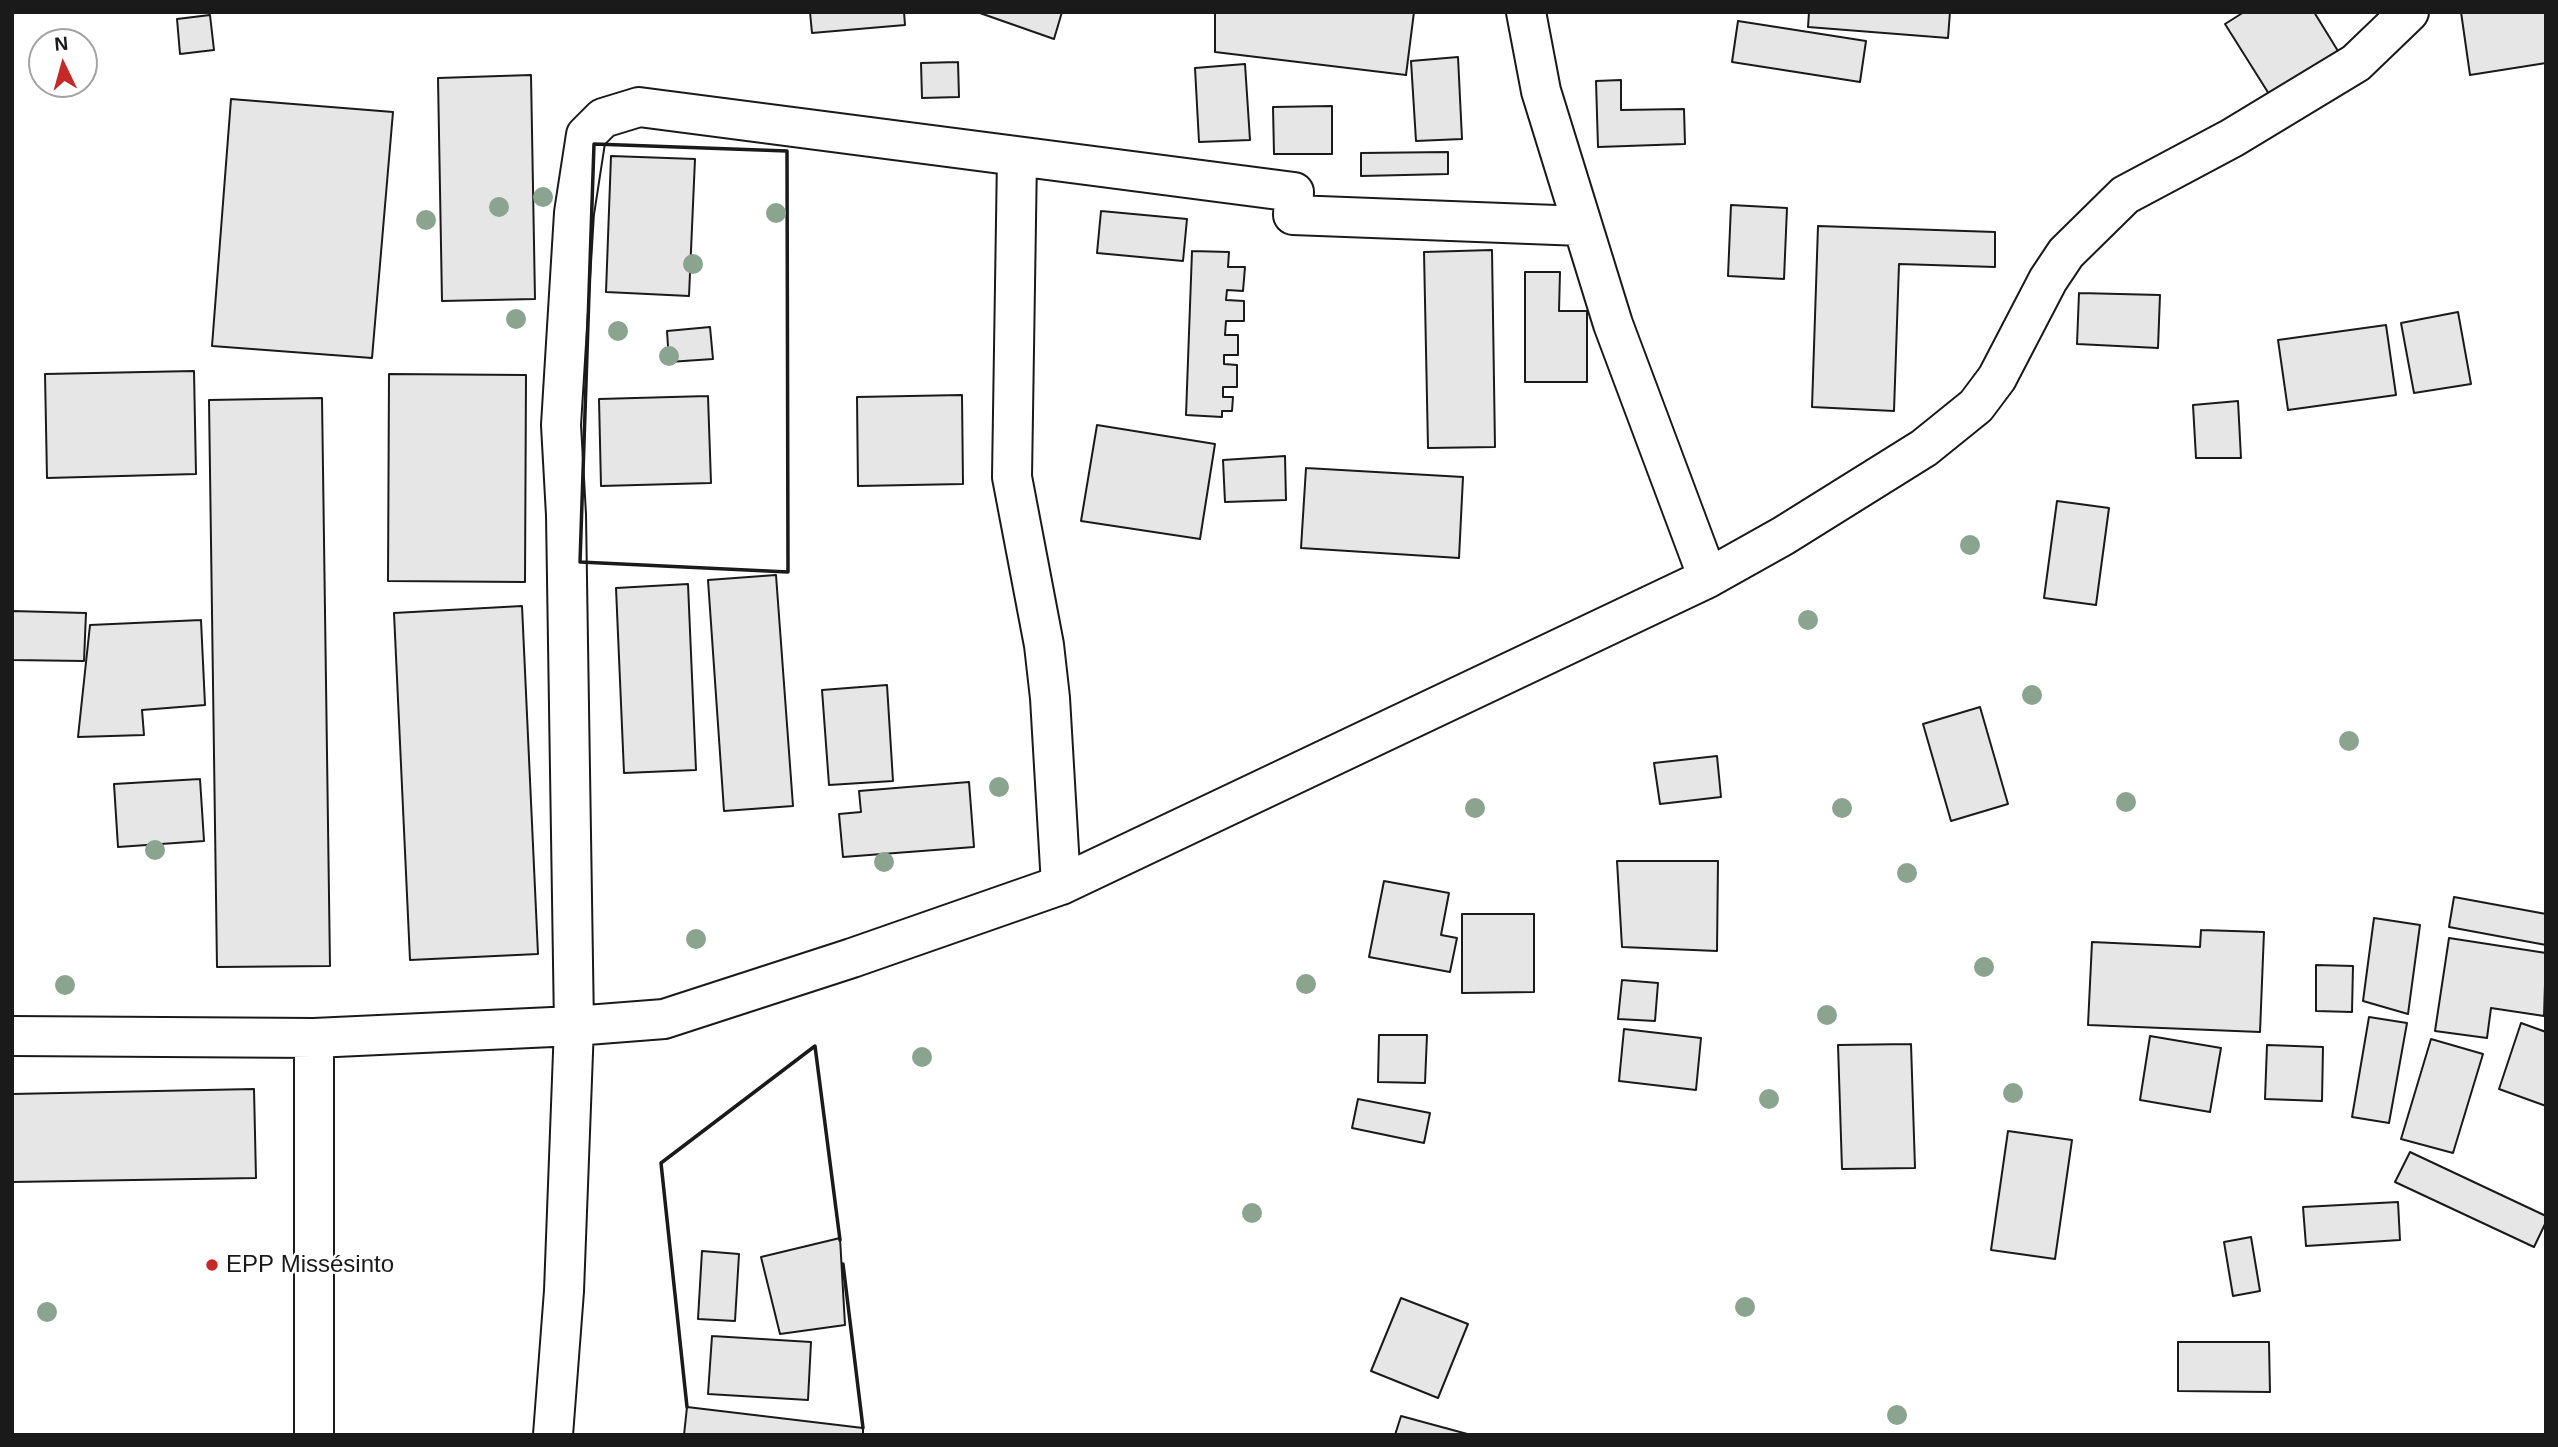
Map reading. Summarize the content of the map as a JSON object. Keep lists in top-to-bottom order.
{
  "places": ["EPP Missésinto"],
  "north": "top"
}
